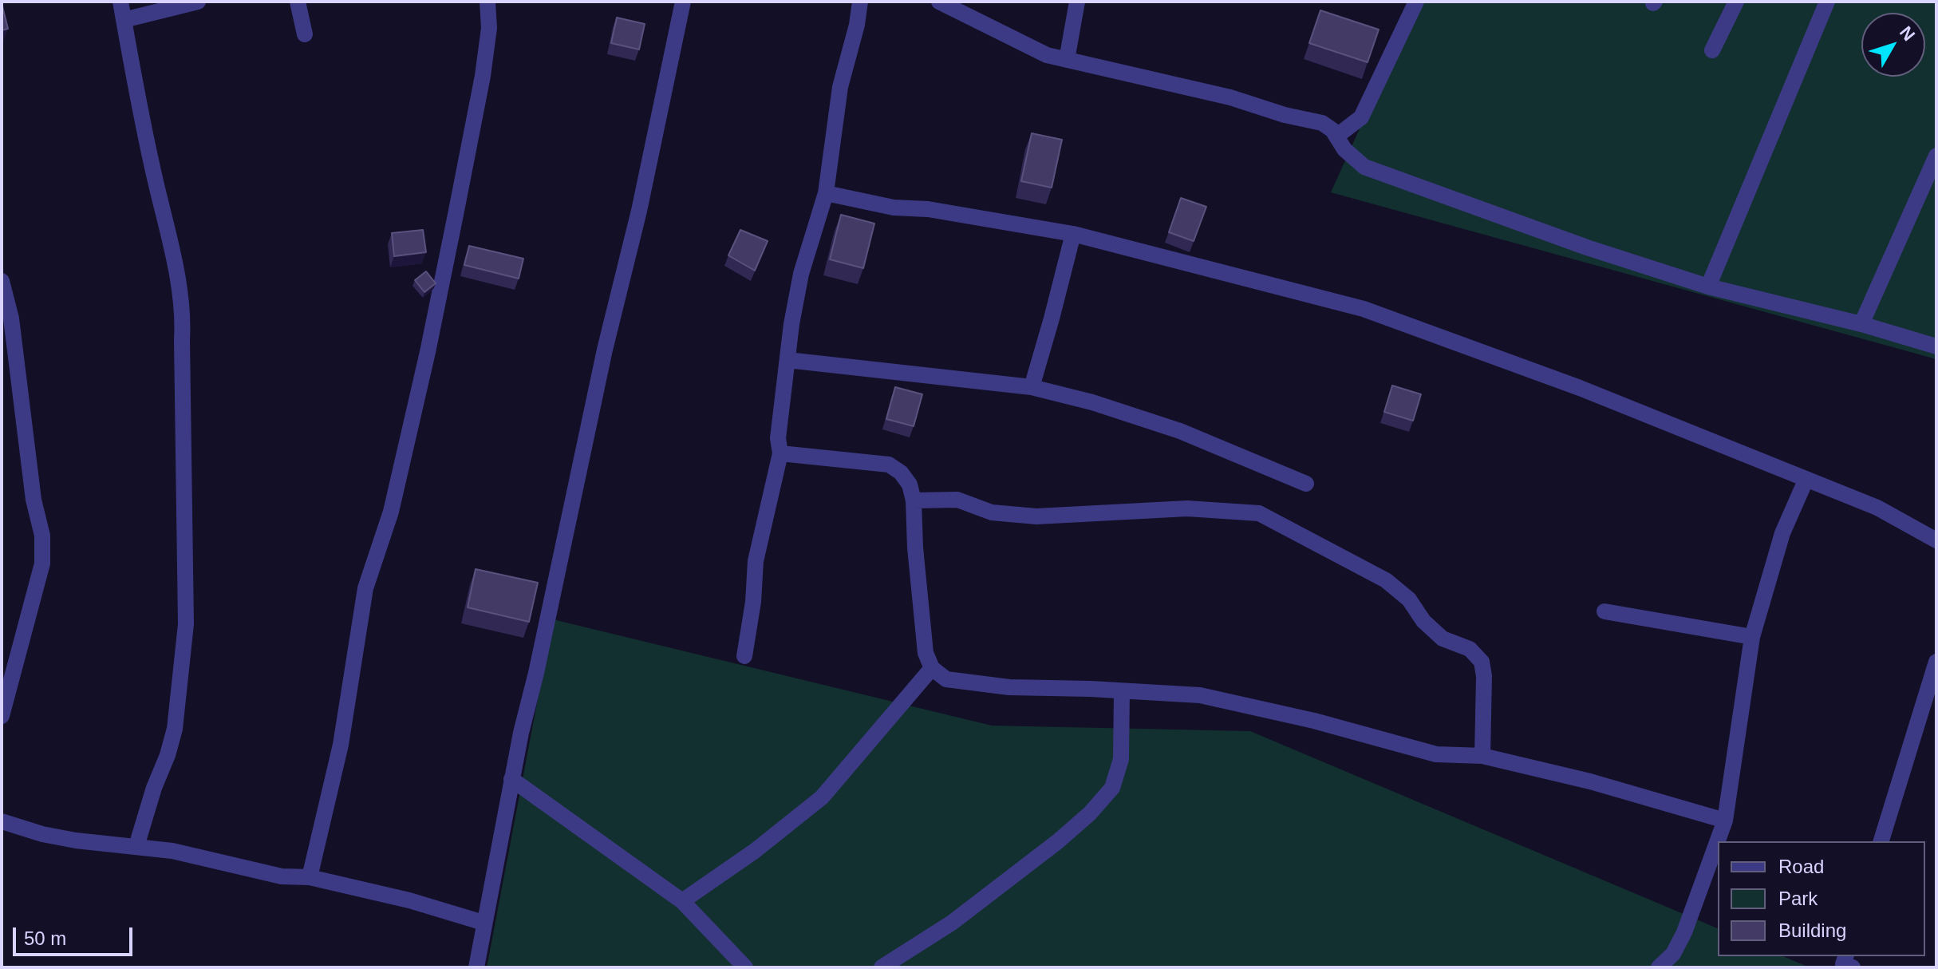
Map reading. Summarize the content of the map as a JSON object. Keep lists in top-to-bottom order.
{
  "legend": ["Road", "Park", "Building"],
  "scale_bar": "50 m",
  "north": "top right"
}
